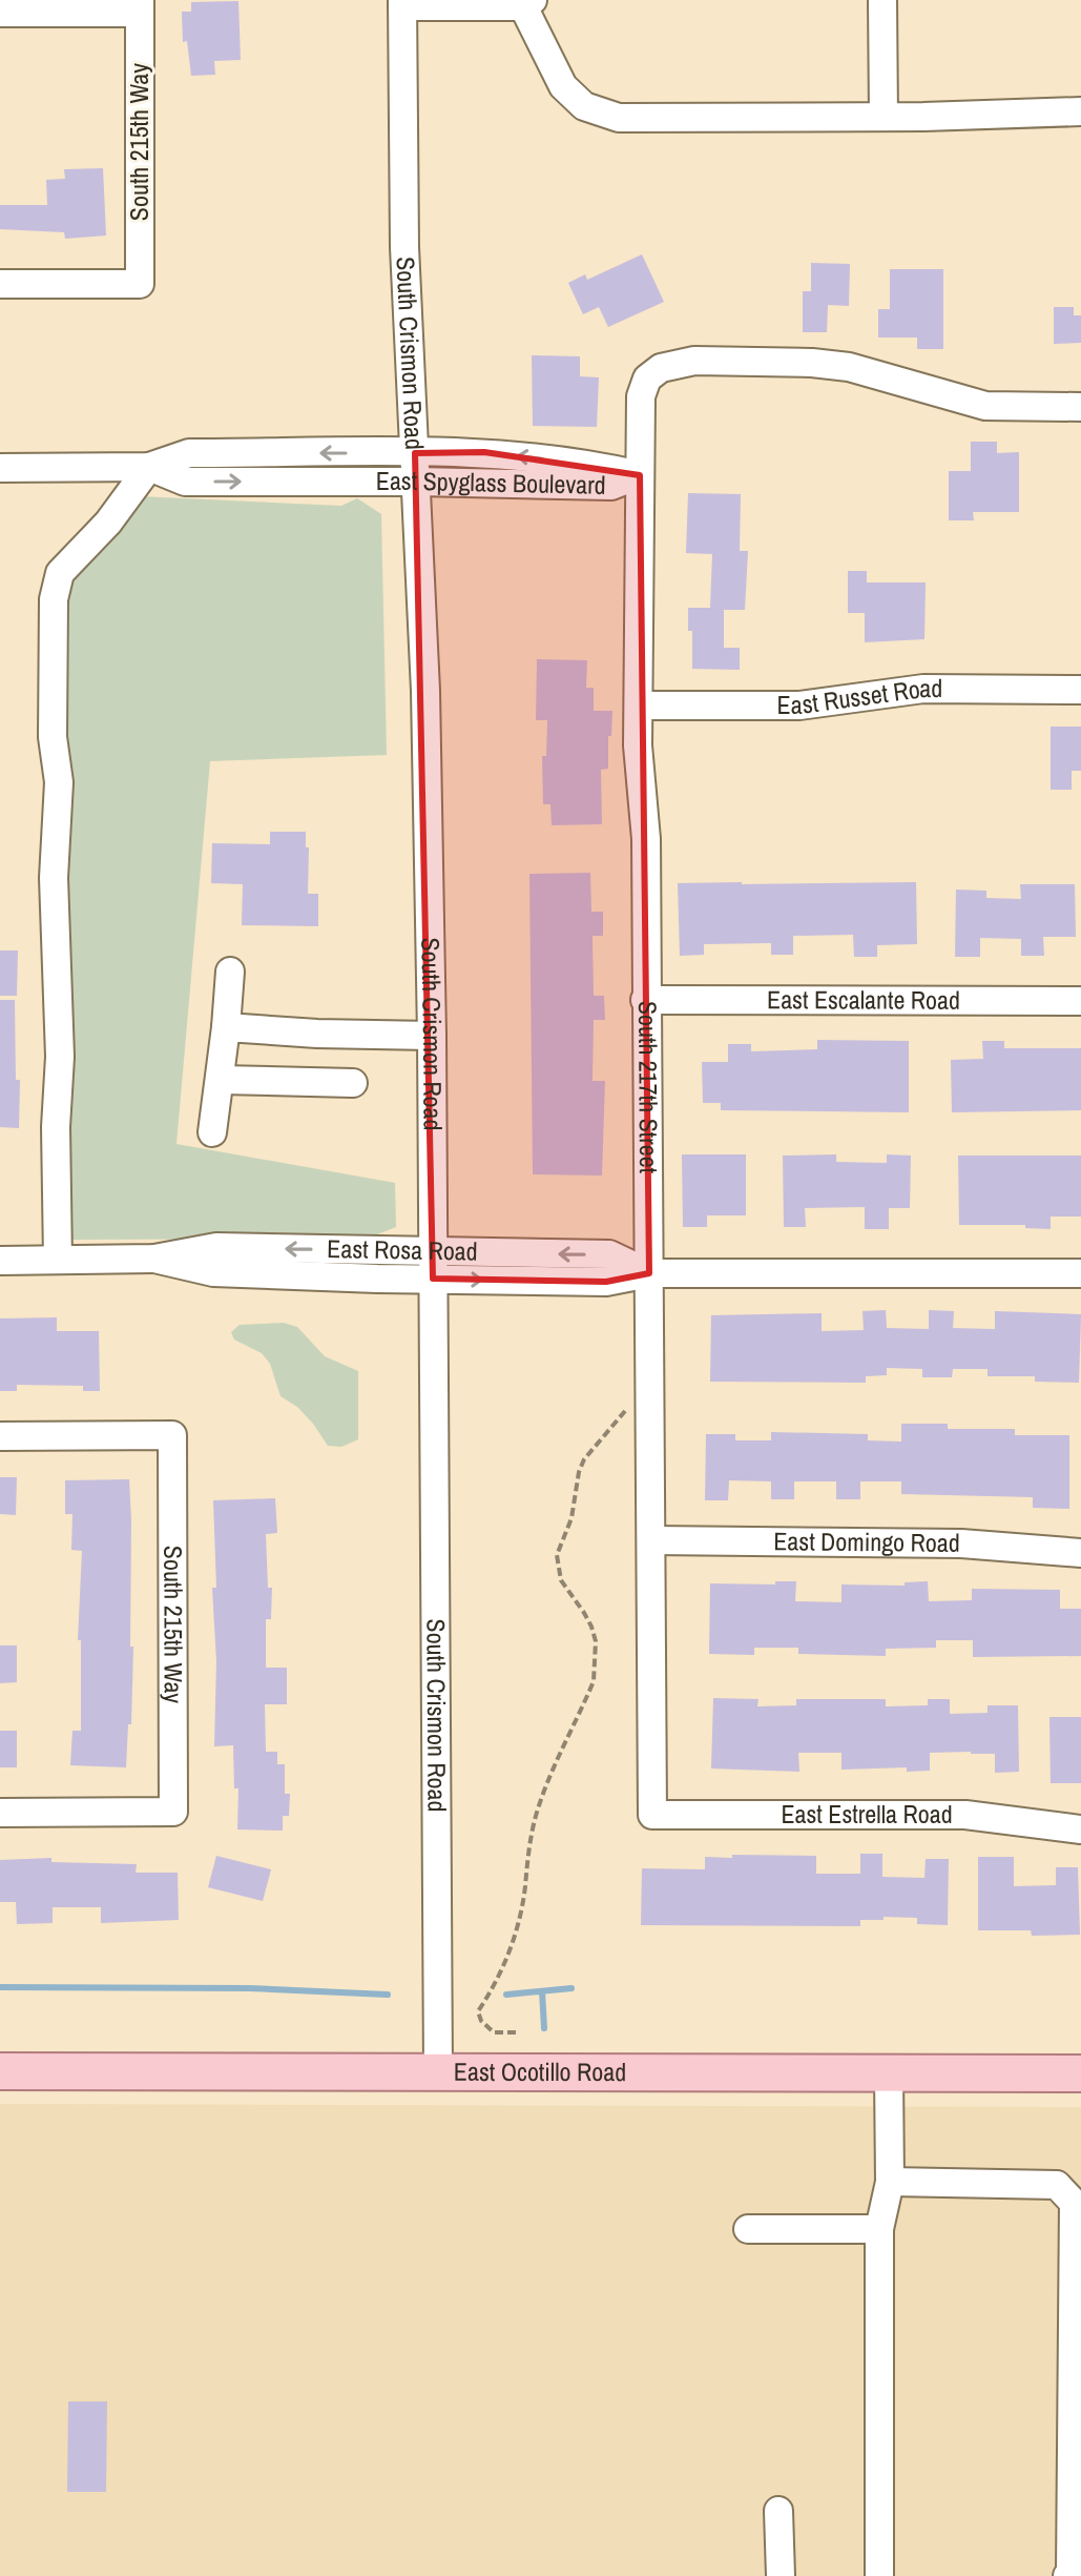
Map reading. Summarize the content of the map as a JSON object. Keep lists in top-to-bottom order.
{
  "streets": {
    "main road": ["East Ocotillo Road"],
    "street": [
      "South 215th Way",
      "South Crismon Road",
      "East Spyglass Boulevard",
      "East Russet Road",
      "East Escalante Road",
      "South 217th Street",
      "East Rosa Road",
      "East Domingo Road",
      "East Estrella Road"
    ]
  },
  "crossings": [
    ["South Crismon Road", "East Spyglass Boulevard"],
    ["South Crismon Road", "East Rosa Road"],
    ["South Crismon Road", "East Ocotillo Road"],
    ["East Spyglass Boulevard", "South 217th Street"],
    ["East Russet Road", "South 217th Street"],
    ["East Escalante Road", "South 217th Street"],
    ["South 217th Street", "East Rosa Road"],
    ["South 217th Street", "East Domingo Road"],
    ["South 217th Street", "East Estrella Road"]
  ]
}
